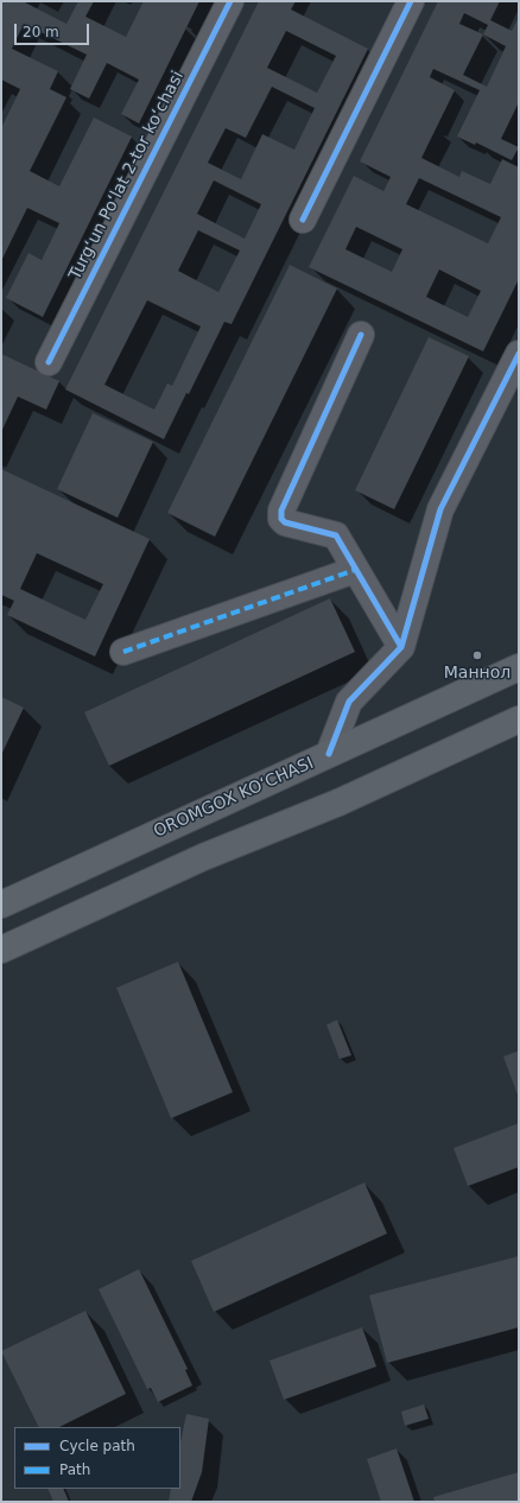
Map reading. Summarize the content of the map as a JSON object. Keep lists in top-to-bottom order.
{
  "streets": {
    "main road": ["OROMGOX KO‘CHASI"],
    "street": ["Turgʻun Poʻlat 2-tor koʻchasi"]
  },
  "places": ["Маннол"],
  "legend": ["Cycle path", "Path"],
  "scale_bar": "20 m"
}
